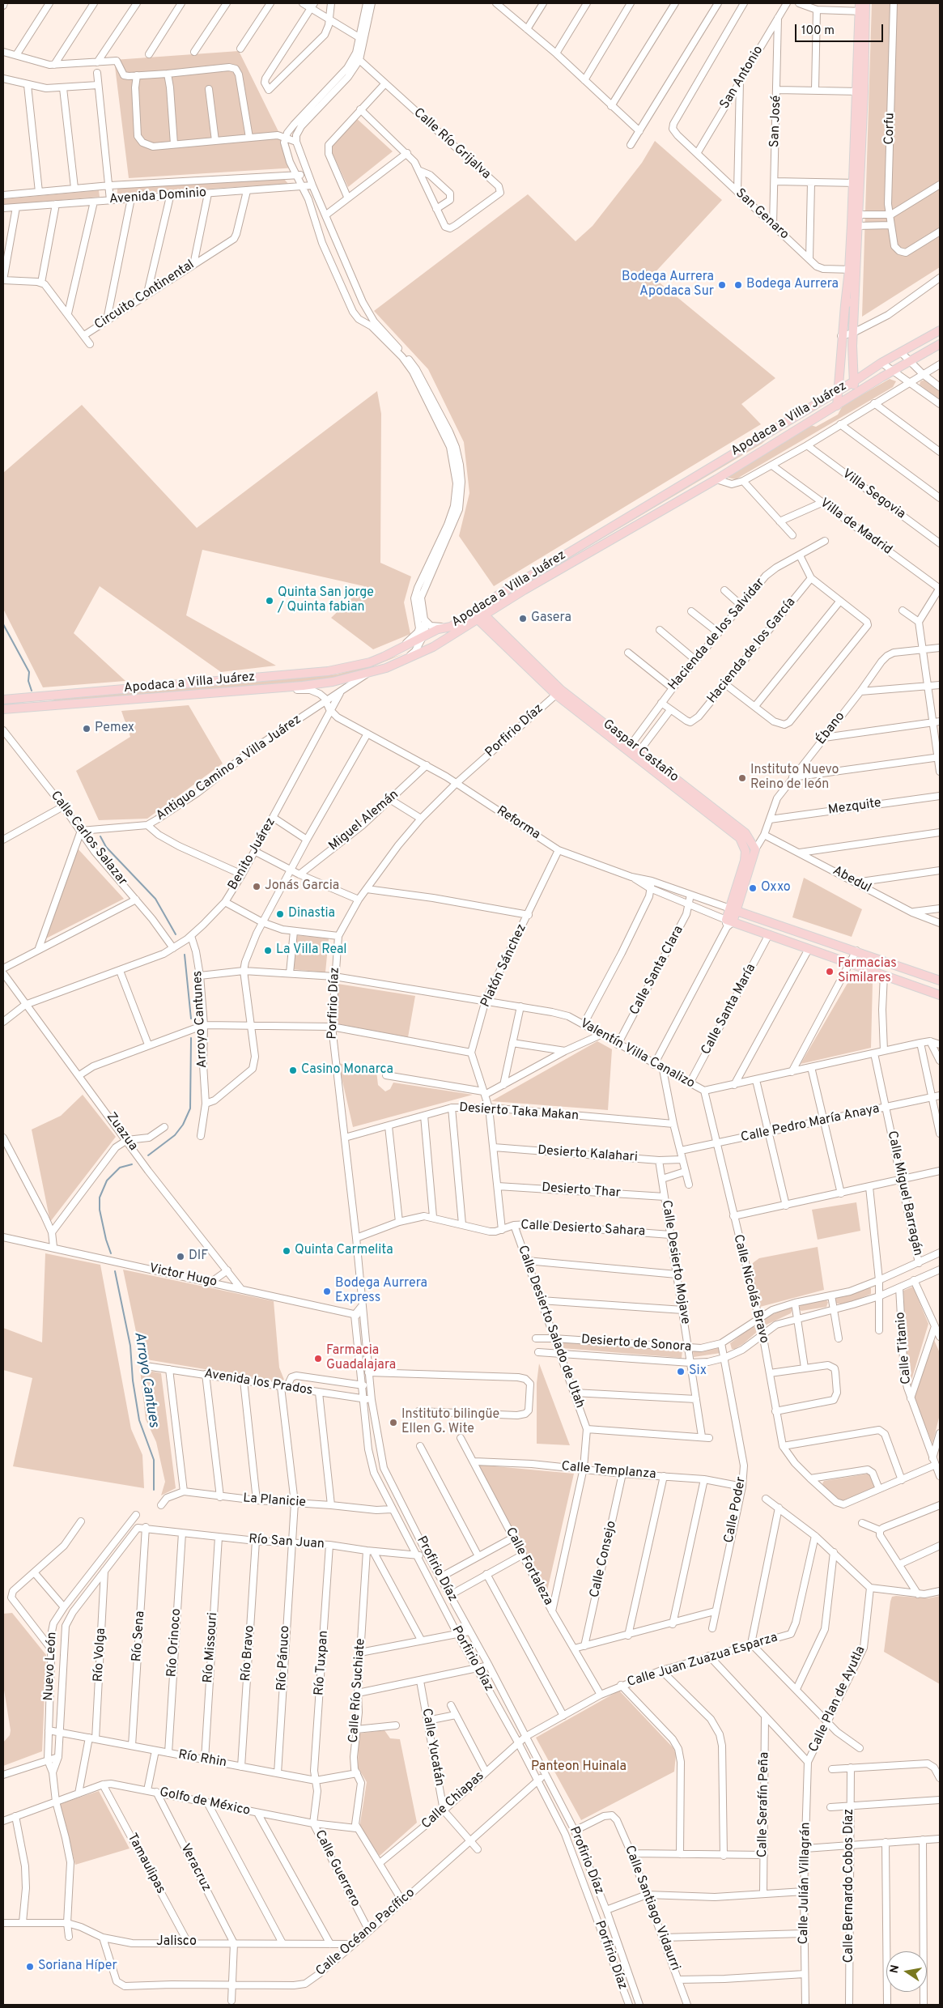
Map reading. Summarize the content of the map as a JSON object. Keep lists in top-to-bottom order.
{
  "streets": {
    "main road": ["Apodaca a Villa Juárez", "Gaspar Castaño"],
    "street": [
      "San Antonio",
      "San José",
      "Corfu",
      "Calle Río Grijalva",
      "Avenida Dominio",
      "San Genaro",
      "Circuito Continental",
      "Villa Segovia",
      "Villa de Madrid",
      "Hacienda de los Salvidar",
      "Hacienda de los García",
      "Ébano",
      "Porfirio Díaz",
      "Antiguo Camino a Villa Juárez",
      "Mezquite",
      "Miguel Alemán",
      "Reforma",
      "Calle Carlos Salazar",
      "Benito Juárez",
      "Abedul",
      "Platón Sánchez",
      "Calle Santa Clara",
      "Calle Santa María",
      "Arroyo Cantunes",
      "Valentín Villa Canalizo",
      "Desierto Taka Makan",
      "Calle Pedro María Anaya",
      "Zuazua",
      "Desierto Kalahari",
      "Desierto Thar",
      "Calle Miguel Barragán",
      "Calle Desierto Sahara",
      "Calle Desierto Mojave",
      "Victor Hugo",
      "Calle Nicolás Bravo",
      "Calle Desierto Salado de Utah",
      "Desierto de Sonora",
      "Calle Titanio",
      "Avenida los Prados",
      "Calle Templanza",
      "La Planicie",
      "Calle Poder",
      "Río San Juan",
      "Calle Consejo",
      "Calle Fortaleza",
      "Profirio Díaz",
      "Río Sena",
      "Río Orinoco",
      "Río Missouri",
      "Río Bravo",
      "Río Volga",
      "Río Pánuco",
      "Calle Juan Zuazua Esparza",
      "Río Tuxpan",
      "Nuevo León",
      "Calle Río Suchiate",
      "Calle Plan de Ayutla",
      "Calle Yucatán",
      "Río Rhin",
      "Calle Chiapas",
      "Golfo de México",
      "Calle Serafín Peña",
      "Tamaulipas",
      "Veracruz",
      "Calle Guerrero",
      "Calle Julián Villagrán",
      "Calle Bernardo Cobos Díaz",
      "Calle Santiago Vidaurri",
      "Calle Océano Pacífico",
      "Jalisco"
    ]
  },
  "crossings": [
    ["San Antonio", "San José"],
    ["San Antonio", "San Genaro"],
    ["San José", "San Genaro"],
    ["Avenida Dominio", "Circuito Continental"],
    ["Apodaca a Villa Juárez", "Gaspar Castaño"],
    ["Apodaca a Villa Juárez", "Antiguo Camino a Villa Juárez"],
    ["Hacienda de los Salvidar", "Hacienda de los García"],
    ["Hacienda de los Salvidar", "Gaspar Castaño"],
    ["Ébano", "Gaspar Castaño"],
    ["Ébano", "Mezquite"],
    ["Ébano", "Abedul"],
    ["Porfirio Díaz", "Gaspar Castaño"],
    ["Porfirio Díaz", "Reforma"],
    ["Porfirio Díaz", "Valentín Villa Canalizo"],
    ["Porfirio Díaz", "Desierto Taka Makan"],
    ["Porfirio Díaz", "Calle Desierto Sahara"],
    ["Porfirio Díaz", "Victor Hugo"],
    ["Porfirio Díaz", "Avenida los Prados"],
    ["Porfirio Díaz", "La Planicie"],
    ["Porfirio Díaz", "Río San Juan"],
    ["Porfirio Díaz", "Profirio Díaz"],
    ["Porfirio Díaz", "Calle Chiapas"],
    ["Porfirio Díaz", "Calle Océano Pacífico"],
    ["Antiguo Camino a Villa Juárez", "Calle Carlos Salazar"],
    ["Antiguo Camino a Villa Juárez", "Benito Juárez"],
    ["Miguel Alemán", "Reforma"],
    ["Reforma", "Benito Juárez"],
    ["Reforma", "Platón Sánchez"],
    ["Calle Carlos Salazar", "Benito Juárez"],
    ["Benito Juárez", "Arroyo Cantunes"],
    ["Benito Juárez", "Zuazua"],
    ["Platón Sánchez", "Valentín Villa Canalizo"],
    ["Calle Santa Clara", "Valentín Villa Canalizo"],
    ["Calle Santa María", "Valentín Villa Canalizo"],
    ["Arroyo Cantunes", "Valentín Villa Canalizo"],
    ["Valentín Villa Canalizo", "Calle Miguel Barragán"],
    ["Valentín Villa Canalizo", "Calle Nicolás Bravo"],
    ["Calle Pedro María Anaya", "Calle Miguel Barragán"],
    ["Calle Pedro María Anaya", "Calle Nicolás Bravo"],
    ["Zuazua", "Victor Hugo"],
    ["Desierto Kalahari", "Calle Desierto Mojave"],
    ["Desierto Thar", "Calle Desierto Mojave"],
    ["Calle Miguel Barragán", "Desierto de Sonora"],
    ["Calle Desierto Sahara", "Calle Desierto Mojave"],
    ["Calle Desierto Sahara", "Calle Desierto Salado de Utah"],
    ["Calle Desierto Mojave", "Desierto de Sonora"],
    ["Calle Nicolás Bravo", "Desierto de Sonora"],
    ["Calle Desierto Salado de Utah", "Desierto de Sonora"],
    ["Desierto de Sonora", "Calle Titanio"],
    ["Desierto de Sonora", "Calle Poder"],
    ["Avenida los Prados", "Profirio Díaz"],
    ["Avenida los Prados", "Río Pánuco"],
    ["Calle Templanza", "Calle Poder"],
    ["Calle Templanza", "Calle Consejo"],
    ["Calle Templanza", "Calle Fortaleza"],
    ["La Planicie", "Río Pánuco"],
    ["Río San Juan", "Profirio Díaz"],
    ["Río San Juan", "Río Sena"],
    ["Río San Juan", "Río Orinoco"],
    ["Río San Juan", "Río Missouri"],
    ["Río San Juan", "Río Bravo"],
    ["Río San Juan", "Río Pánuco"],
    ["Río San Juan", "Río Tuxpan"],
    ["Río San Juan", "Calle Río Suchiate"],
    ["Calle Fortaleza", "Calle Juan Zuazua Esparza"],
    ["Profirio Díaz", "Calle Juan Zuazua Esparza"],
    ["Profirio Díaz", "Calle Chiapas"],
    ["Profirio Díaz", "Calle Santiago Vidaurri"],
    ["Profirio Díaz", "Calle Océano Pacífico"],
    ["Río Sena", "Río Rhin"],
    ["Río Orinoco", "Río Rhin"],
    ["Río Missouri", "Río Rhin"],
    ["Río Bravo", "Río Rhin"],
    ["Río Volga", "Nuevo León"],
    ["Río Volga", "Río Rhin"],
    ["Río Pánuco", "Río Rhin"],
    ["Calle Juan Zuazua Esparza", "Calle Chiapas"],
    ["Río Tuxpan", "Río Rhin"],
    ["Río Tuxpan", "Calle Guerrero"],
    ["Nuevo León", "Río Rhin"],
    ["Nuevo León", "Golfo de México"],
    ["Nuevo León", "Jalisco"],
    ["Calle Río Suchiate", "Río Rhin"],
    ["Calle Río Suchiate", "Golfo de México"],
    ["Calle Plan de Ayutla", "Calle Julián Villagrán"],
    ["Calle Yucatán", "Calle Chiapas"],
    ["Río Rhin", "Calle Guerrero"],
    ["Golfo de México", "Tamaulipas"],
    ["Golfo de México", "Veracruz"],
    ["Golfo de México", "Calle Guerrero"],
    ["Tamaulipas", "Jalisco"],
    ["Veracruz", "Jalisco"],
    ["Calle Guerrero", "Calle Océano Pacífico"],
    ["Calle Océano Pacífico", "Jalisco"]
  ],
  "water": ["Arroyo Cantues"],
  "parks": ["Panteon Huinala"],
  "places": [
    "Bodega Aurrera Apodaca Sur",
    "Bodega Aurrera",
    "Quinta San jorge / Quinta fabian",
    "Gasera",
    "Pemex",
    "Instituto Nuevo Reino de león",
    "Jonás Garcia",
    "Oxxo",
    "Dinastia",
    "La Villa Real",
    "Farmacias Similares",
    "Casino Monarca",
    "Quinta Carmelita",
    "DIF",
    "Bodega Aurrera Express",
    "Farmacia Guadalajara",
    "Six",
    "Instituto bilingüe Ellen G. Wite",
    "Soriana Híper"
  ],
  "scale_bar": "100 m",
  "north": "left"
}
